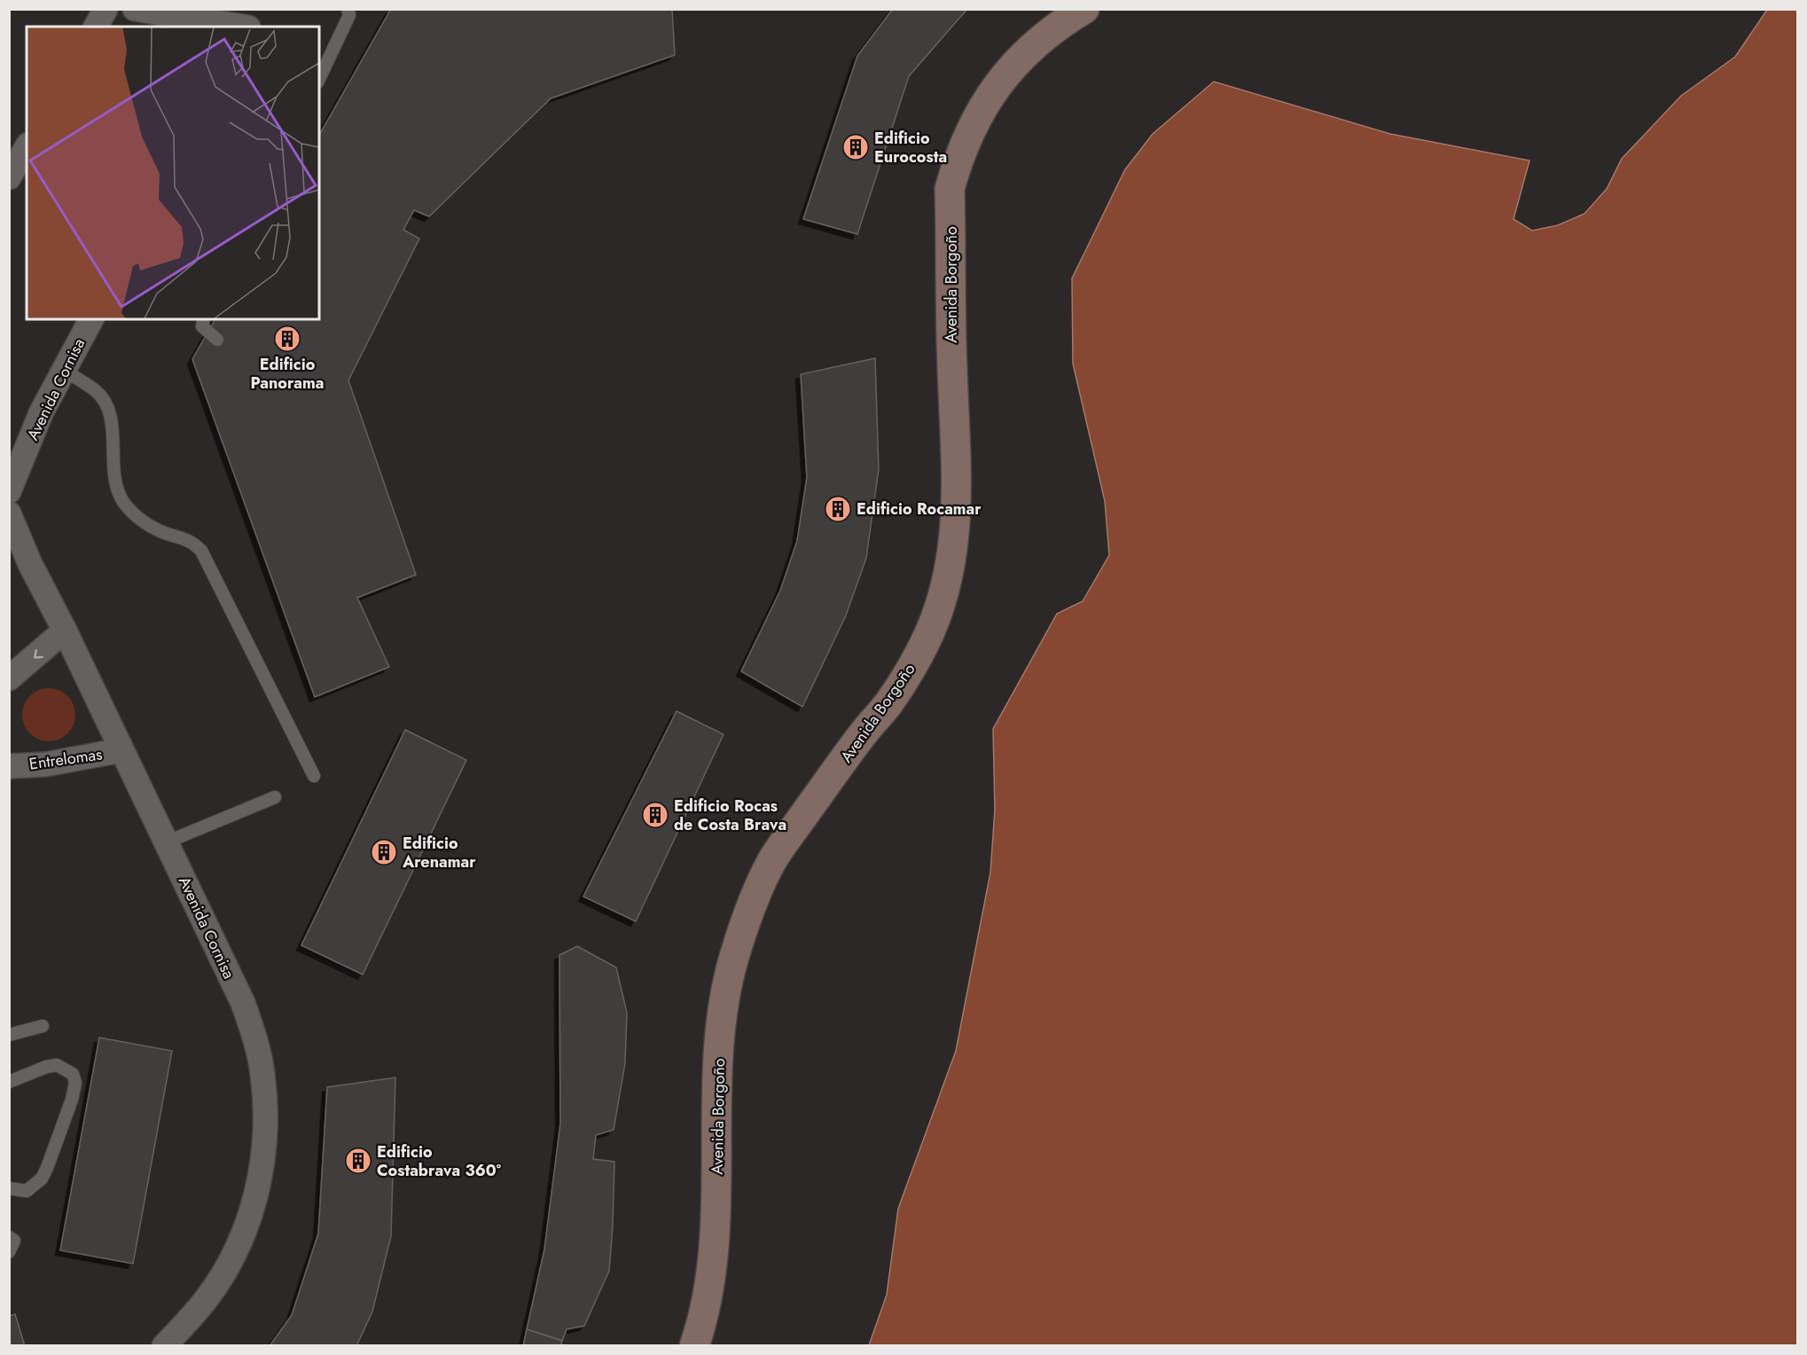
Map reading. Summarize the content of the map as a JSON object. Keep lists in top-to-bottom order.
{
  "streets": {
    "main road": ["Avenida Borgoño"],
    "street": ["Avenida Cornisa", "Entrelomas"]
  },
  "crossings": [
    ["Avenida Cornisa", "Entrelomas"]
  ],
  "places": {
    "building": [
      "Edificio Eurocosta",
      "Edificio Panorama",
      "Edificio Rocamar",
      "Edificio Rocas de Costa Brava",
      "Edificio Arenamar",
      "Edificio Costabrava 360°"
    ]
  }
}
